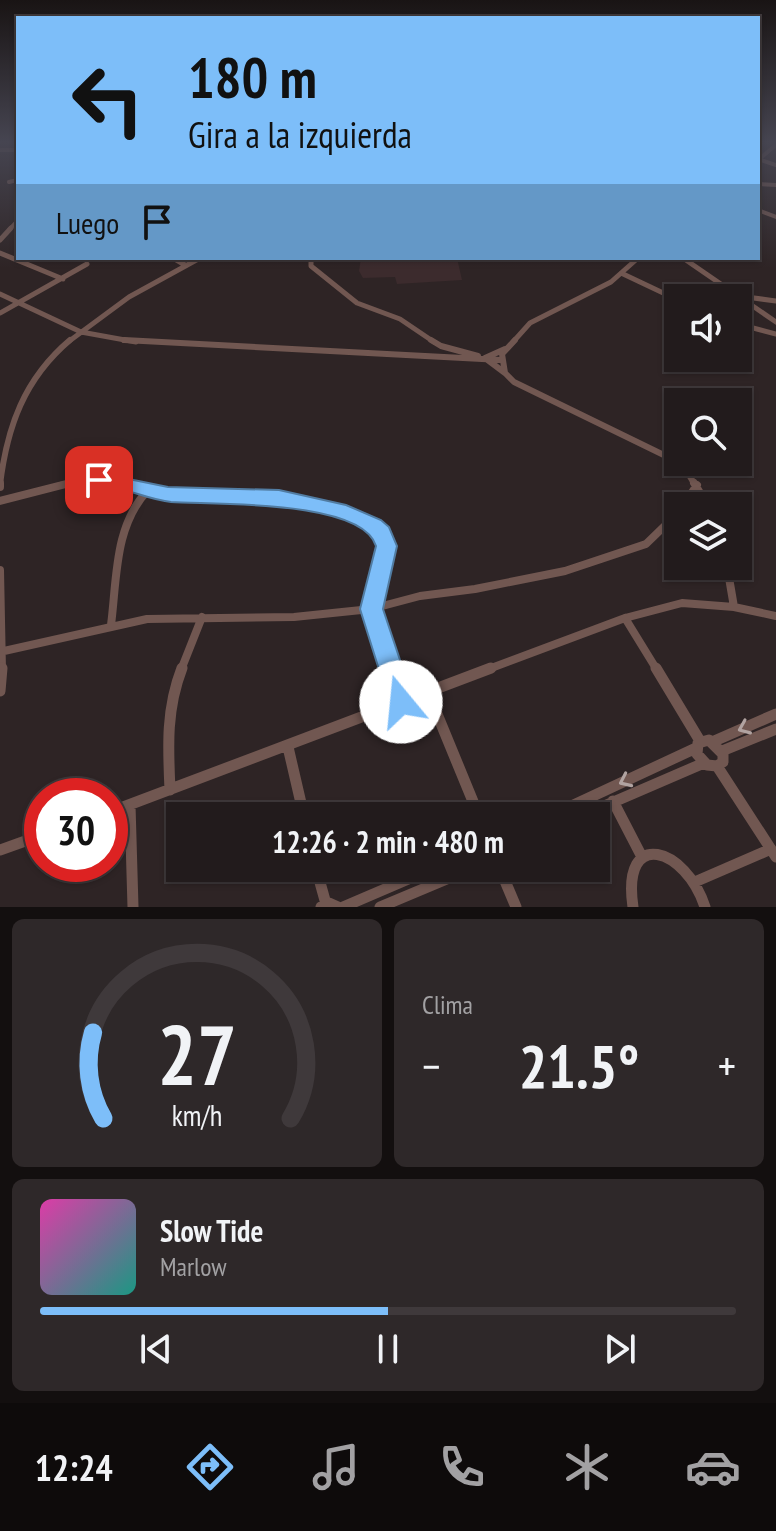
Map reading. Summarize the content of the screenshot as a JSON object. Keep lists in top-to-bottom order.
{
  "page": {
    "turn": ["180 m", "Gira a la izquierda"],
    "then": "Luego",
    "limit": "30",
    "trip": "12:26 · 2 min · 480 m",
    "tile": "Clima",
    "heat": ["−", "21.5°", "+"],
    "song": ["Slow Tide", "Marlow"],
    "tabs": "12:24",
    "gauge": ["27", "km/h"]
  }
}
